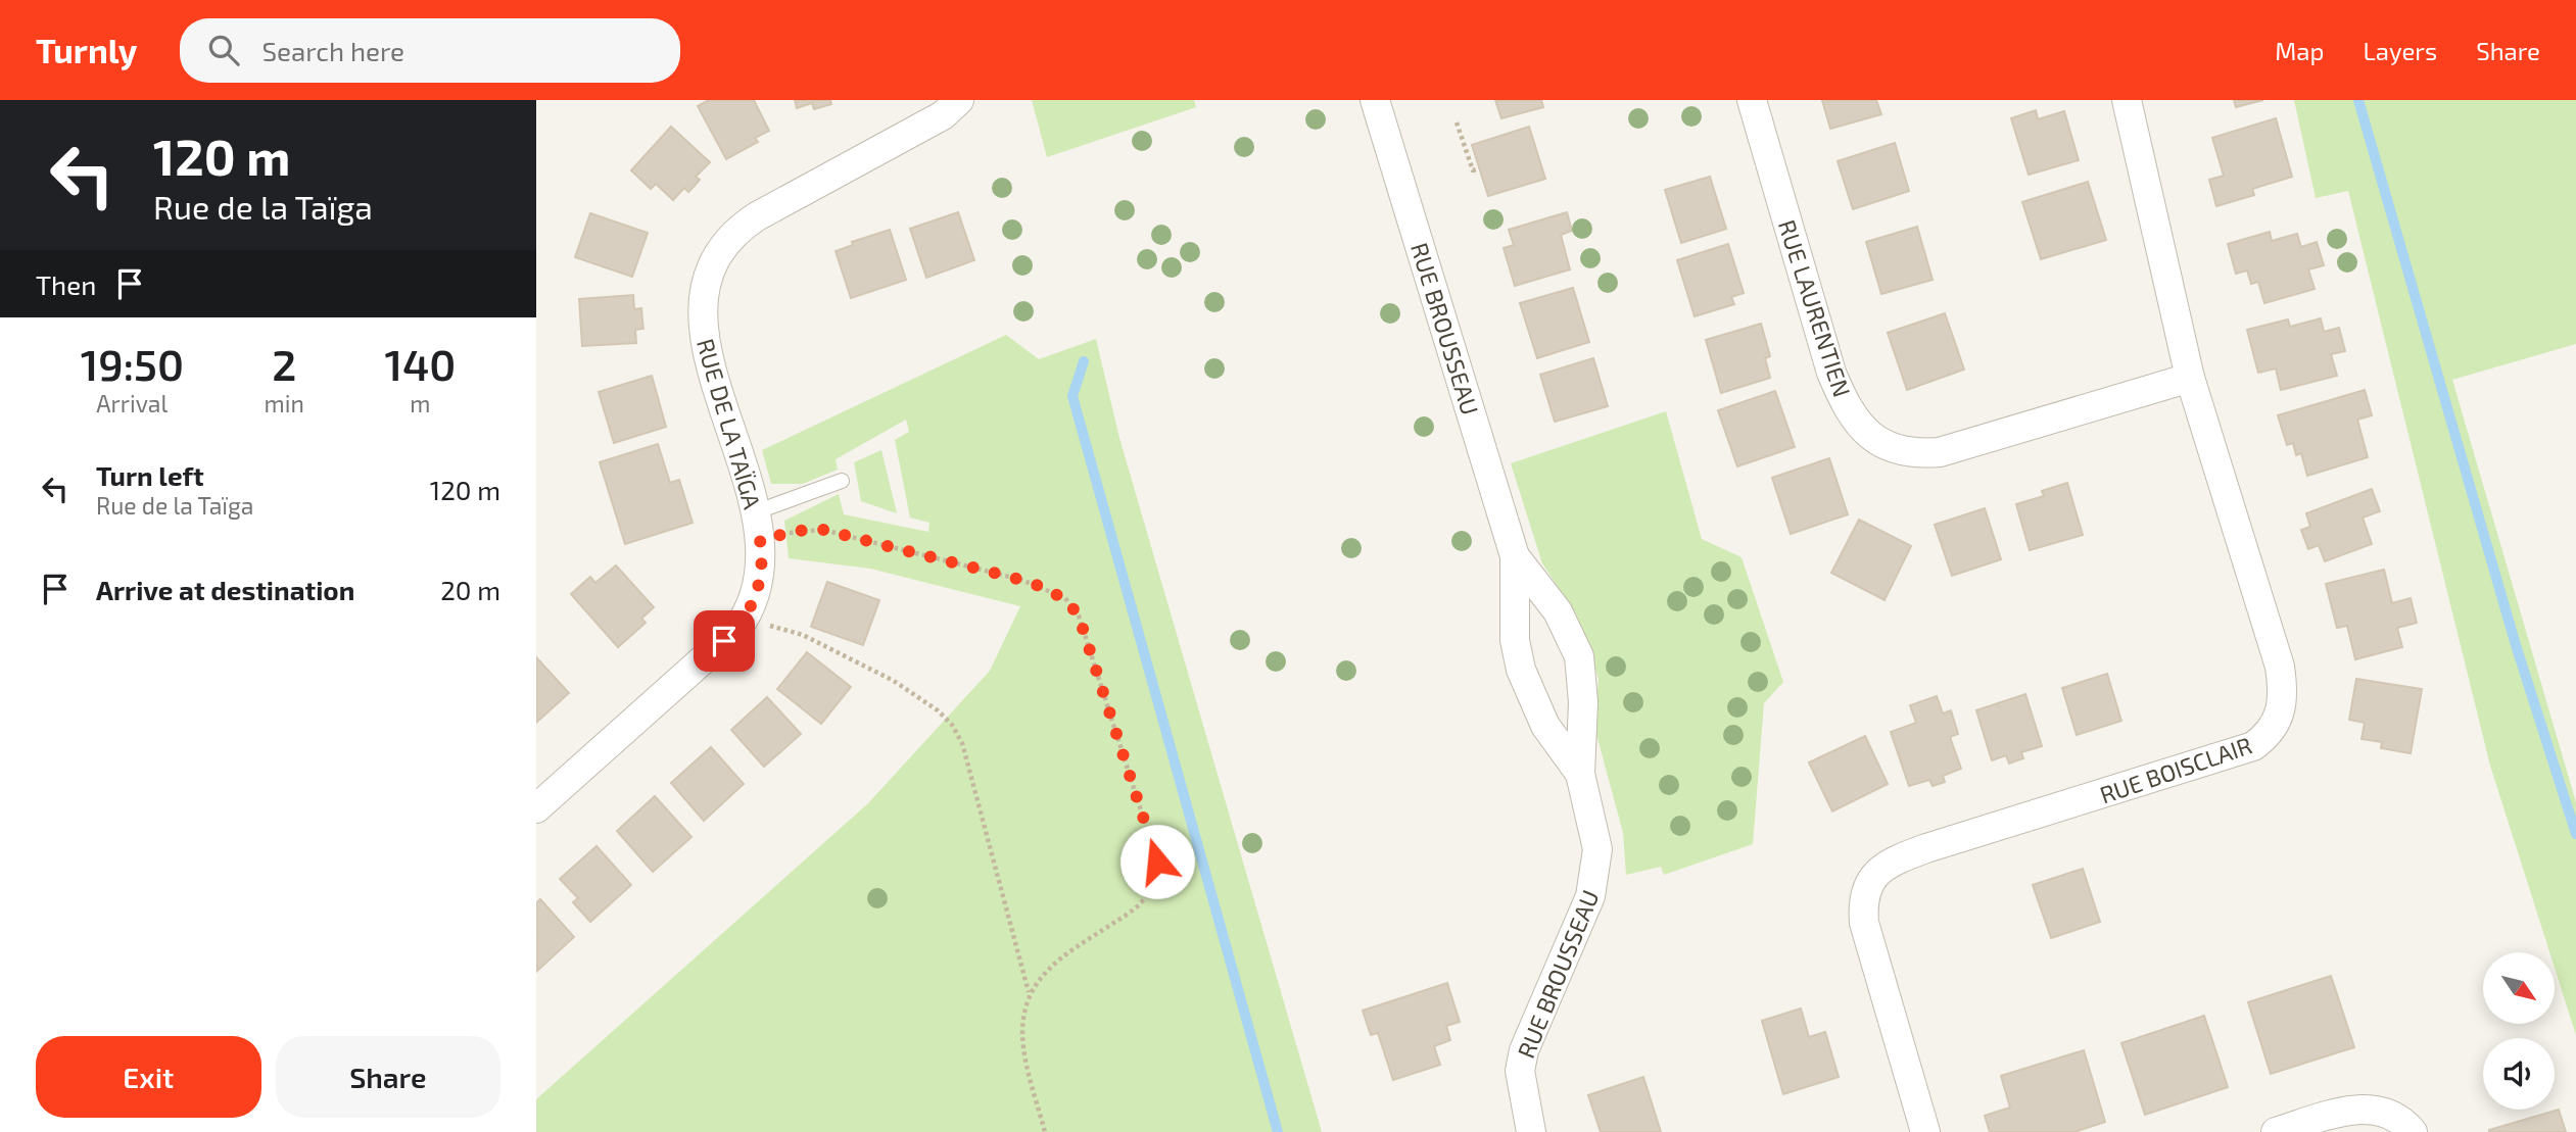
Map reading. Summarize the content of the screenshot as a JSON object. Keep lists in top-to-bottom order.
{
  "streets": {
    "street": [
      "RUE LAURENTIEN",
      "RUE BROUSSEAU",
      "RUE DE LA TAÏGA",
      "RUE BOISCLAIR"
    ]
  },
  "crossings": [
    ["RUE LAURENTIEN", "RUE BOISCLAIR"]
  ],
  "north": "bottom right",
  "page": {
    "header": "Turnly",
    "search": "Search here",
    "nav": ["Map", "Layers", "Share"],
    "turn": ["120 m", "Rue de la Taïga"],
    "then": "Then",
    "eta": [
      "19:50",
      "Arrival",
      "2",
      "min",
      "140",
      "m"
    ],
    "list": [
      {
        "name": "Turn left",
        "note": "Rue de la Taïga",
        "value": "120 m"
      },
      {
        "name": "Arrive at destination",
        "value": "20 m"
      }
    ],
    "buttons": ["Exit", "Share"]
  }
}
